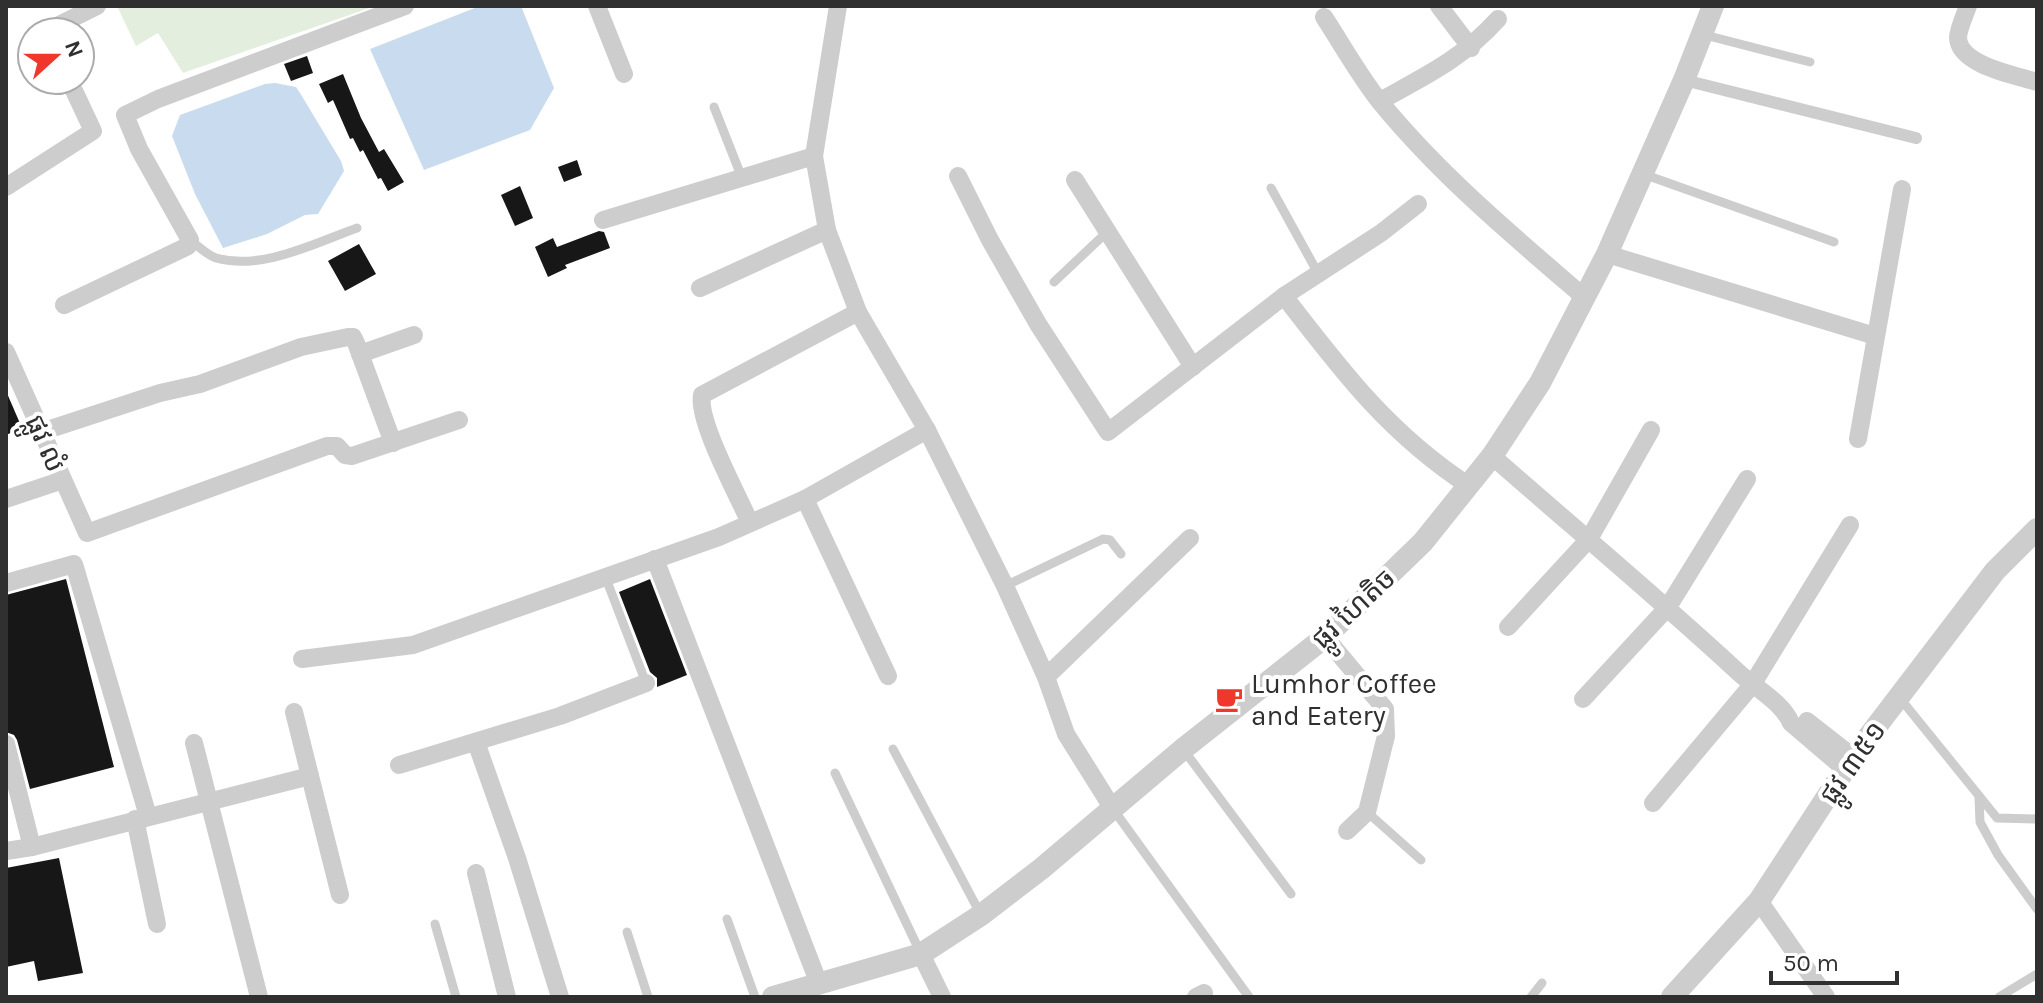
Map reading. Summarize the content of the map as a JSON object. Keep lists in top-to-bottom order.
{
  "streets": {
    "street": ["ផ្លូវ លំ", "ផ្លូវ ហៃតិច", "ផ្លូវ ៣៥១"]
  },
  "places": {
    "cafe": ["Lumhor Coffee and Eatery"]
  },
  "scale_bar": "50 m",
  "north": "right"
}
